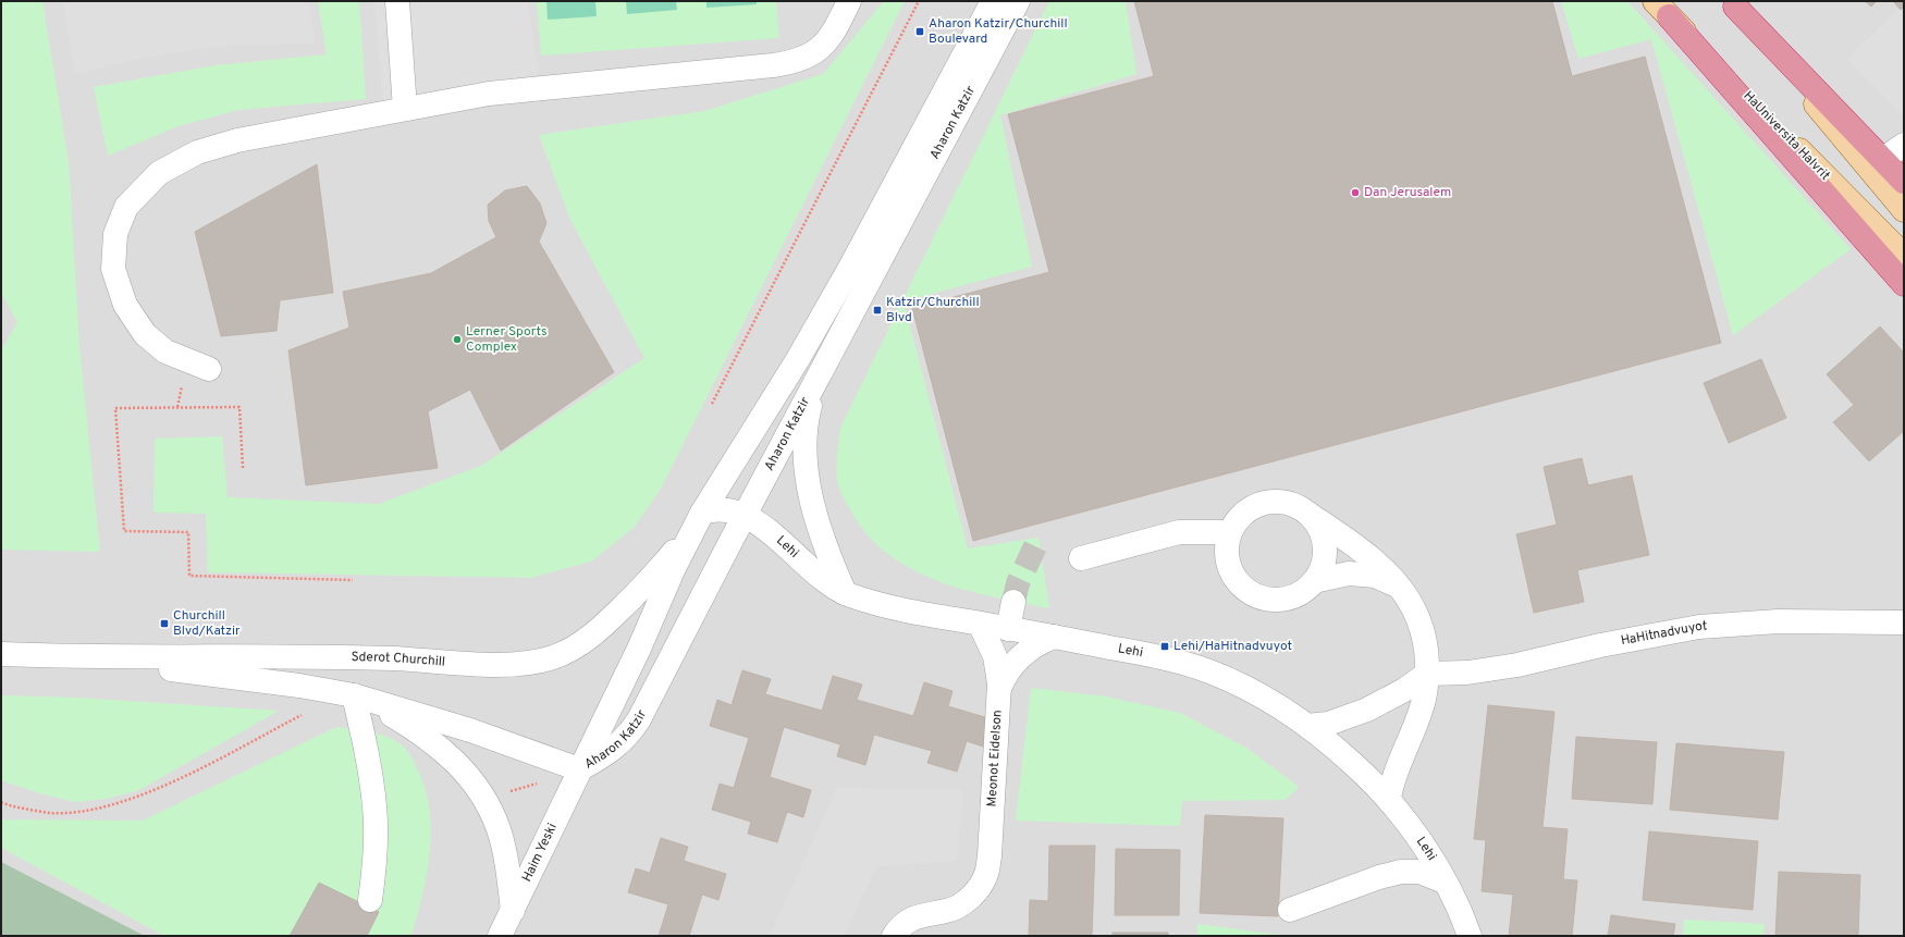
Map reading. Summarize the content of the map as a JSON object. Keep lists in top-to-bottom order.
{
  "streets": {
    "main road": ["HaUniversita HaIvrit"],
    "street": [
      "Aharon Katzir",
      "Lehi",
      "HaHitnadvuyot",
      "Sderot Churchill",
      "Meonot Eidelson",
      "Haim Yeski"
    ]
  },
  "crossings": [
    ["Aharon Katzir", "Lehi"],
    ["Aharon Katzir", "Sderot Churchill"],
    ["Aharon Katzir", "Haim Yeski"],
    ["Lehi", "Sderot Churchill"],
    ["Lehi", "Meonot Eidelson"],
    ["Sderot Churchill", "Haim Yeski"]
  ],
  "places": {
    "transit": [
      "Aharon Katzir/Churchill Boulevard",
      "Katzir/Churchill Blvd",
      "Churchill Blvd/Katzir",
      "Lehi/HaHitnadvuyot"
    ],
    "other": ["Dan Jerusalem", "Lerner Sports Complex"]
  }
}
